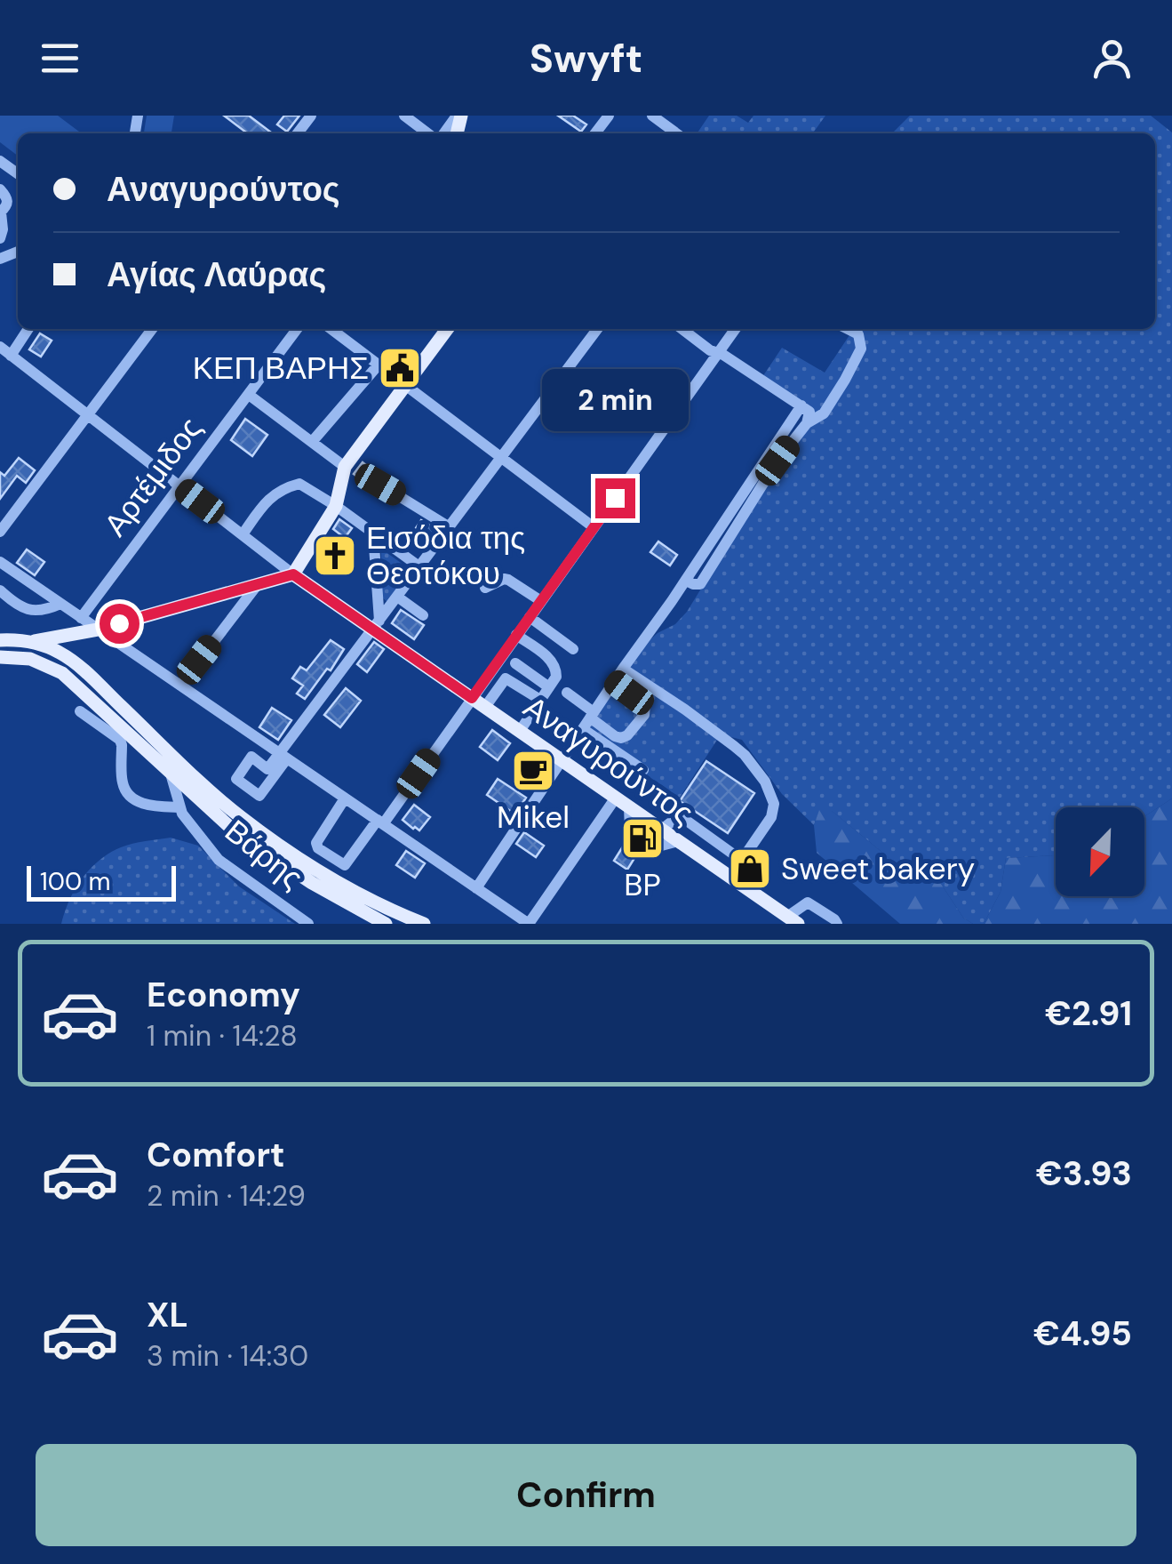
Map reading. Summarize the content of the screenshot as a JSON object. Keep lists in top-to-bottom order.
{
  "streets": {
    "main road": ["Αναγυρούντος"],
    "street": ["Αρτέμιδος", "Βάρης"]
  },
  "places": {
    "public building": ["ΚΕΠ ΒΑΡΗΣ"],
    "church": ["Εισόδια της Θεοτόκου"],
    "cafe": ["Mikel"],
    "fuel station": ["BP"],
    "shop": ["Sweet bakery"]
  },
  "scale_bar": "100 m",
  "north": "bottom left",
  "page": {
    "header": "Swyft",
    "banner": ["Αναγυρούντος", "Αγίας Λαύρας"],
    "bubble": "2 min",
    "scale": "100 m",
    "list": [
      {
        "name": "Economy",
        "note": "1 min · 14:28",
        "value": "€2.91"
      },
      {
        "name": "Comfort",
        "note": "2 min · 14:29",
        "value": "€3.93"
      },
      {
        "name": "XL",
        "note": "3 min · 14:30",
        "value": "€4.95"
      }
    ],
    "buttons": "Confirm"
  }
}
